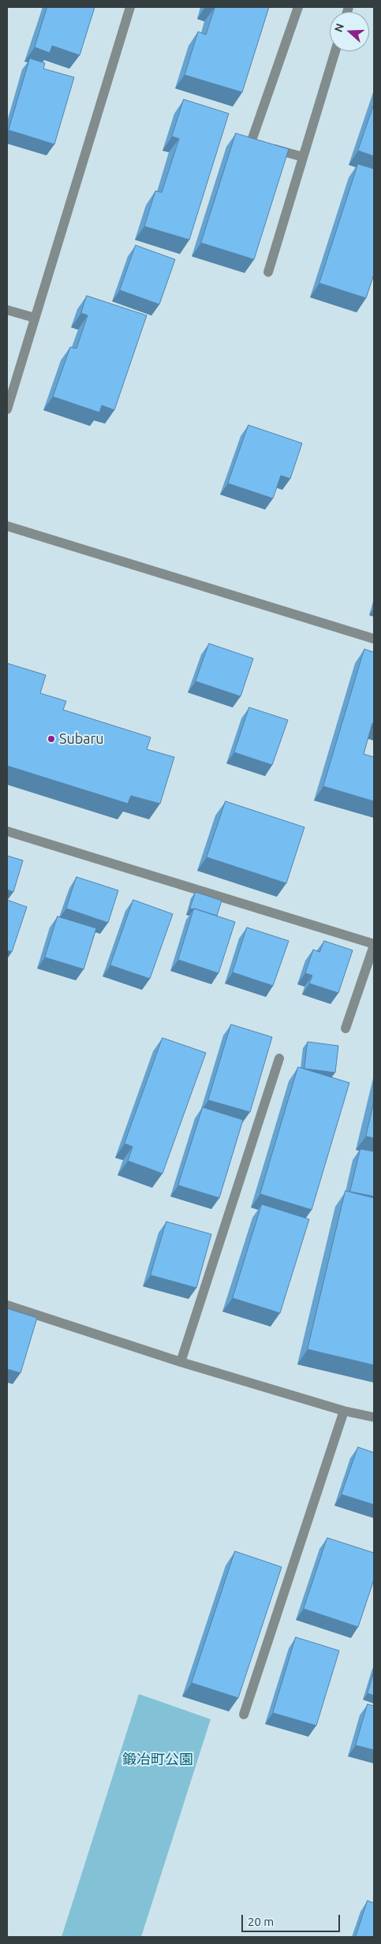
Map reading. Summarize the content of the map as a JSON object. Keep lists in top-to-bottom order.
{
  "parks": ["鍛冶町公園"],
  "places": ["Subaru"],
  "scale_bar": "20 m",
  "north": "left"
}
